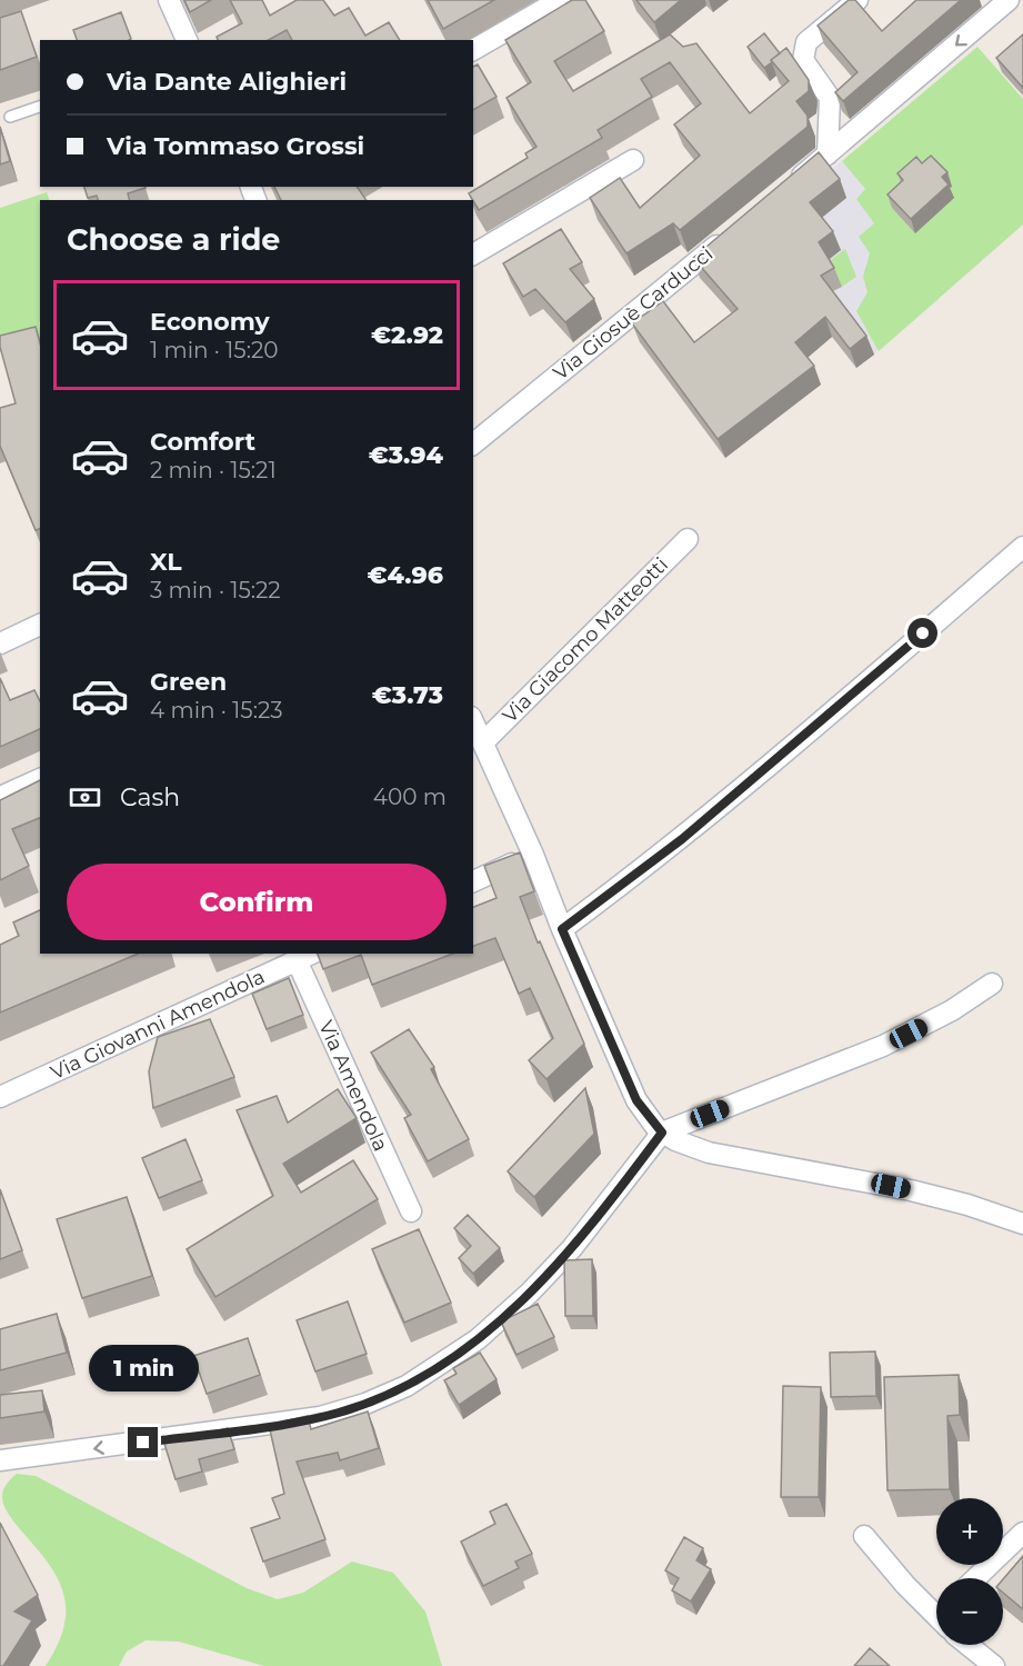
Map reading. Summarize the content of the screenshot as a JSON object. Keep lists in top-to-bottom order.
{
  "streets": {
    "street": [
      "Via Giosuè Carducci",
      "Via Giacomo Matteotti",
      "Via Giovanni Amendola",
      "Via Amendola"
    ]
  },
  "crossings": [
    ["Via Giovanni Amendola", "Via Amendola"]
  ],
  "page": {
    "banner": ["Via Dante Alighieri", "Via Tommaso Grossi"],
    "heading": "Choose a ride",
    "list": [
      {
        "name": "Economy",
        "note": "1 min · 15:20",
        "value": "€2.92"
      },
      {
        "name": "Comfort",
        "note": "2 min · 15:21",
        "value": "€3.94"
      },
      {
        "name": "XL",
        "note": "3 min · 15:22",
        "value": "€4.96"
      },
      {
        "name": "Green",
        "note": "4 min · 15:23",
        "value": "€3.73"
      }
    ],
    "pay": ["Cash", "400 m"],
    "buttons": "Confirm",
    "bubble": "1 min",
    "map_buttons": ["+", "−"]
  }
}
